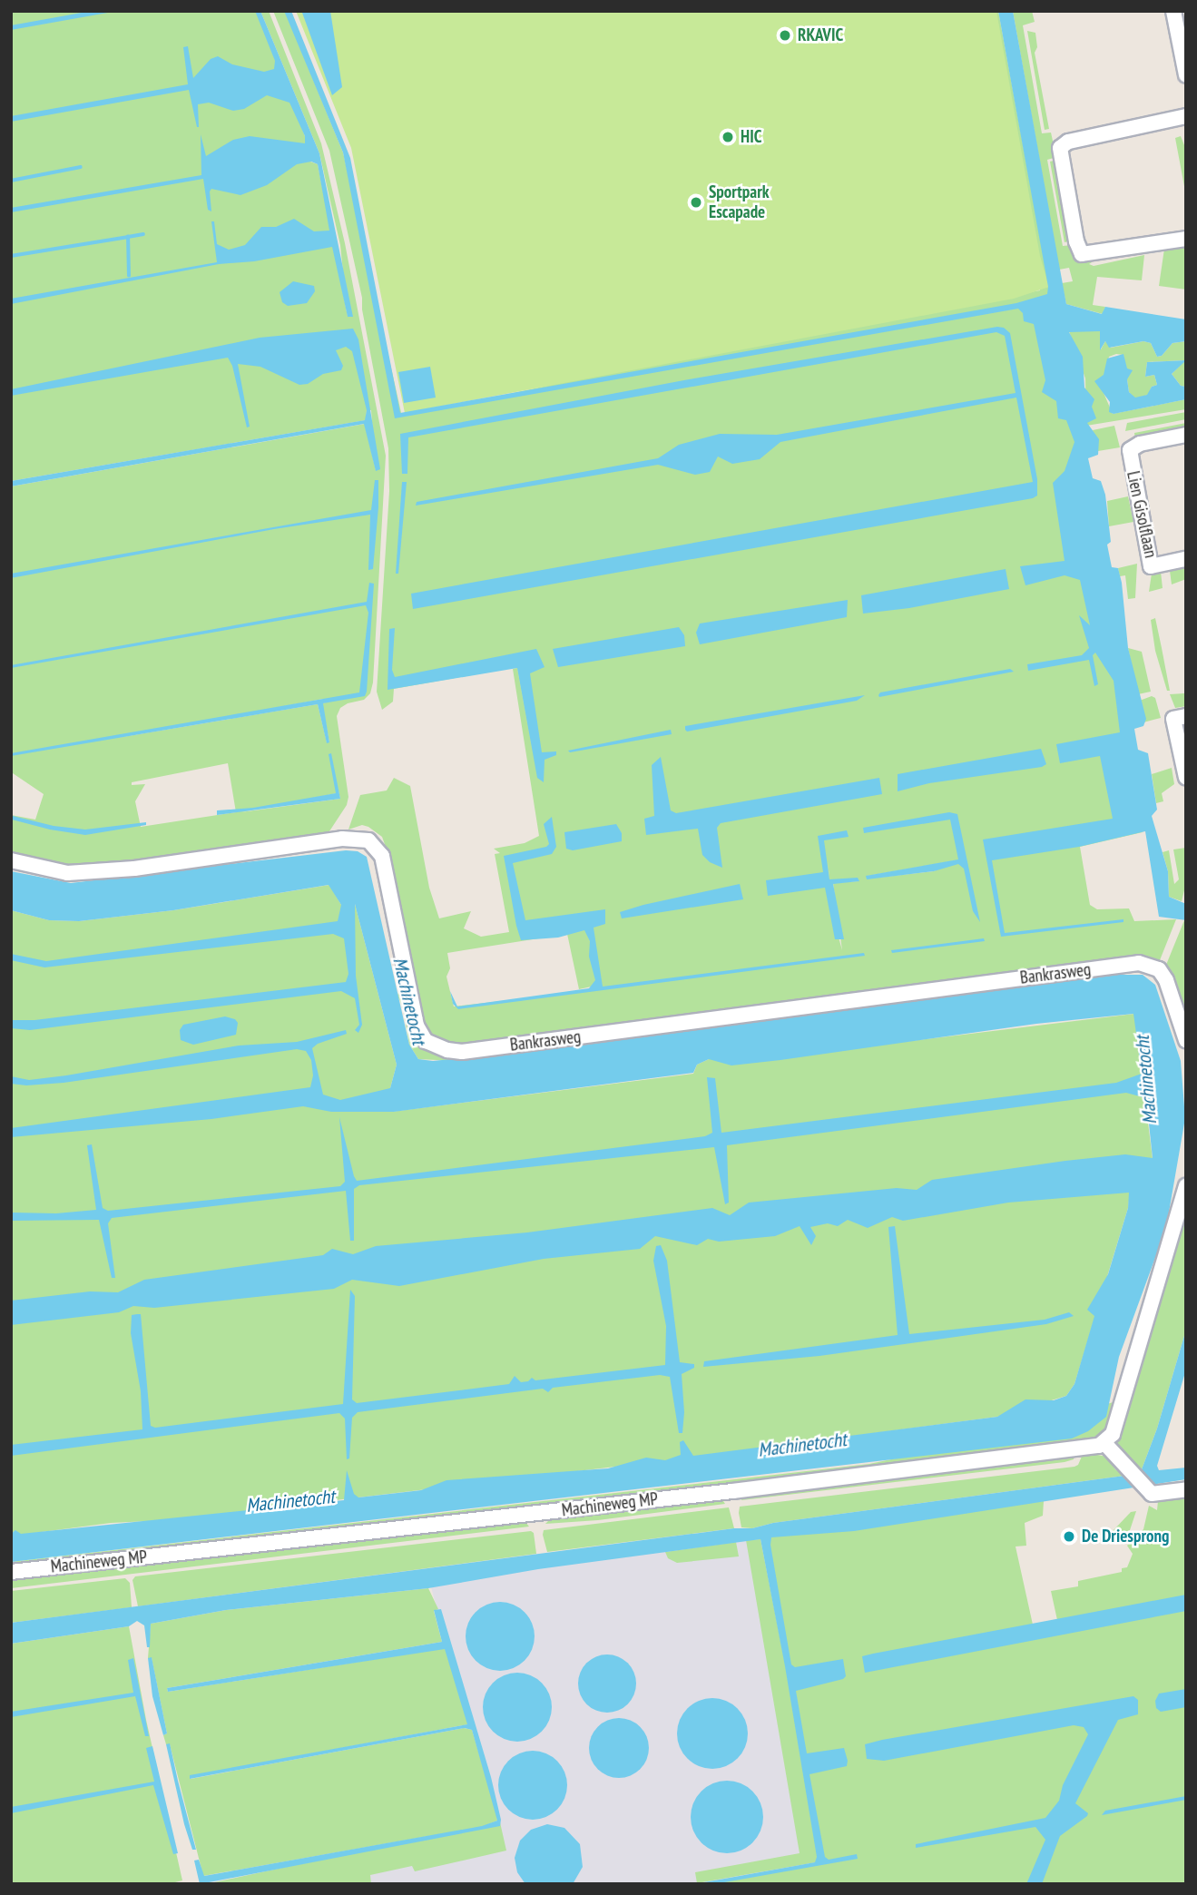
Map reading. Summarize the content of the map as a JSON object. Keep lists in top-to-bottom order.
{
  "streets": {
    "street": ["Lien Gisolflaan", "Bankrasweg", "Machineweg MP"]
  },
  "water": ["Machinetocht"],
  "places": [
    "RKAVIC",
    "HIC",
    "Sportpark Escapade",
    "De Driesprong"
  ]
}
